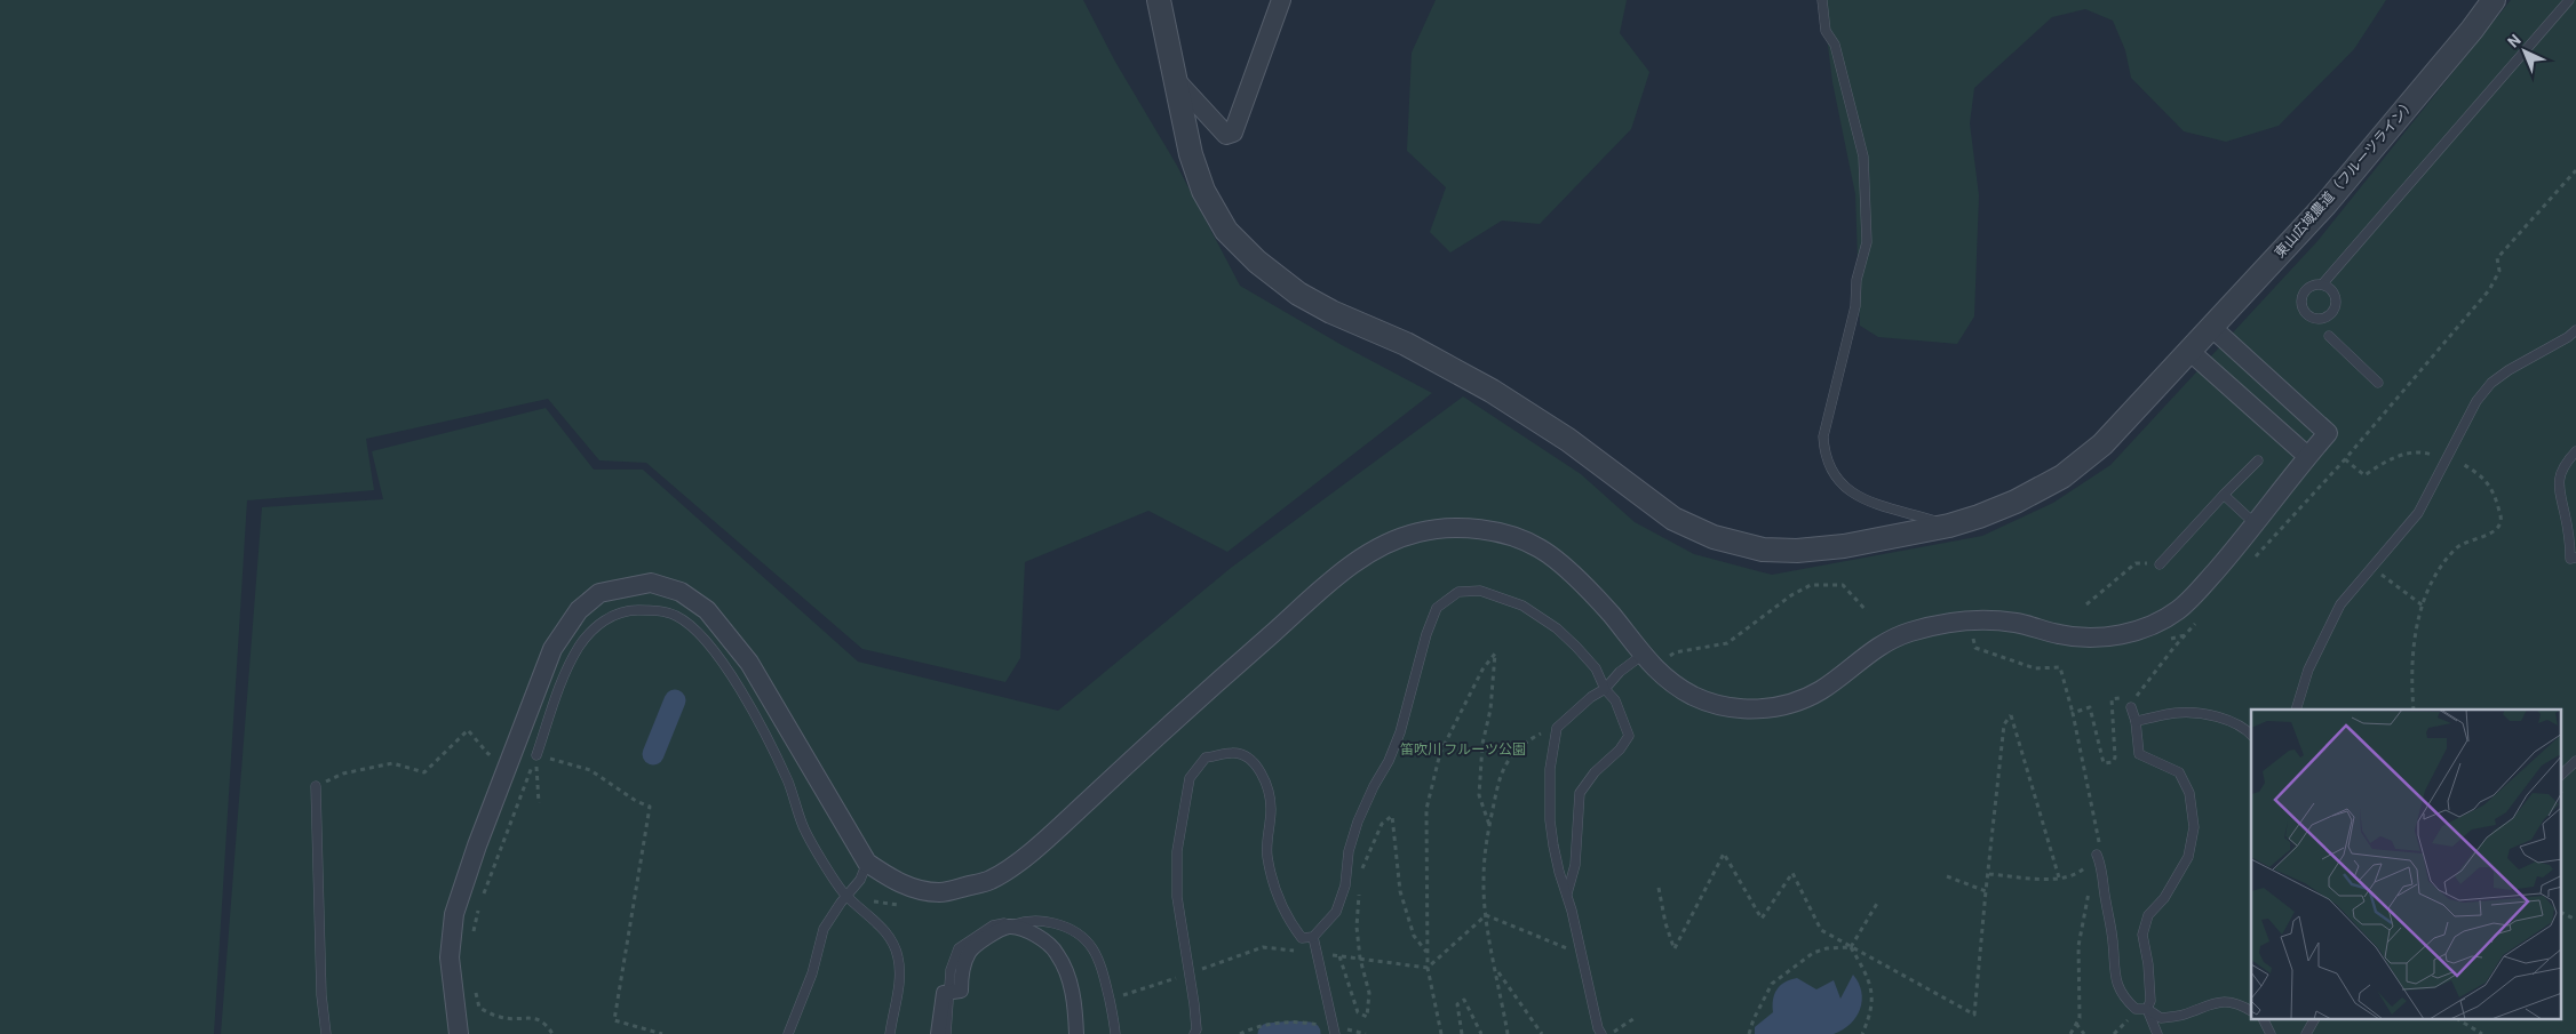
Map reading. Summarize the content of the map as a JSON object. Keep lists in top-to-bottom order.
{
  "streets": {
    "street": ["東山広域農道（フルーツライン）"]
  },
  "parks": ["笛吹川 フルーツ公園"],
  "north": "top left"
}
